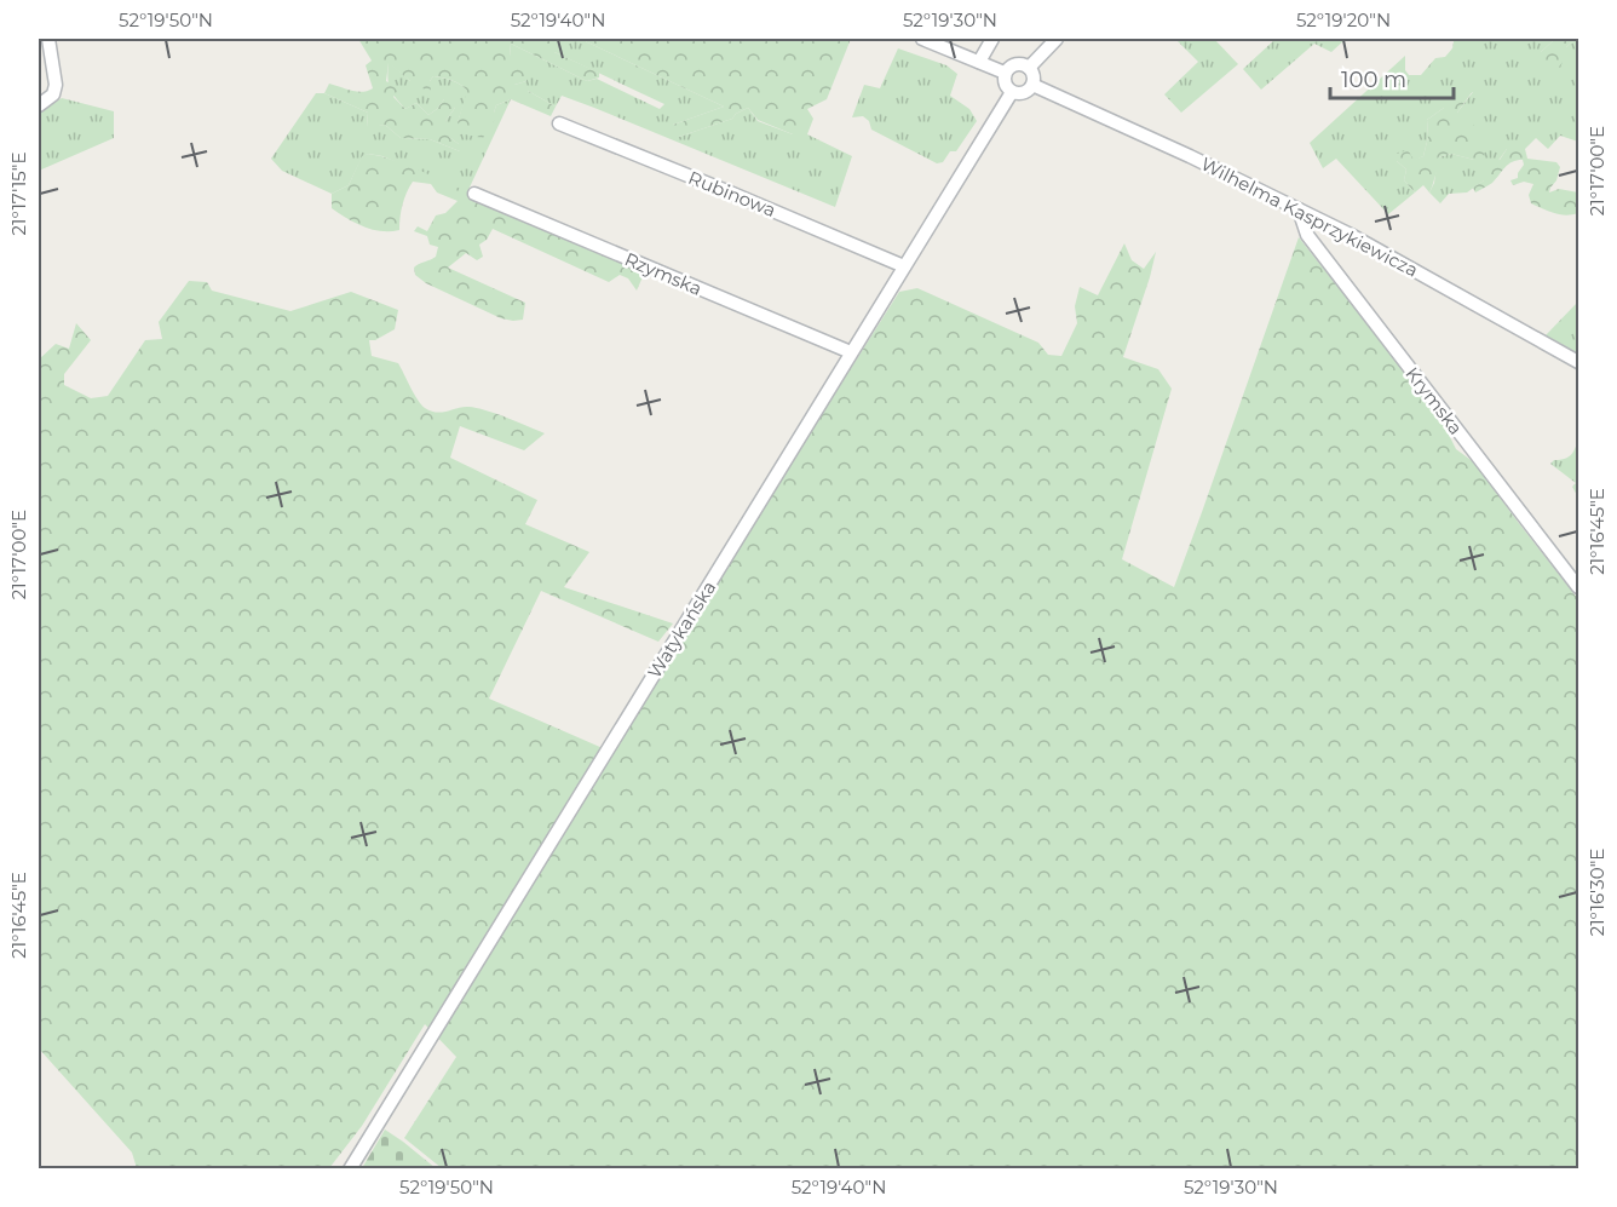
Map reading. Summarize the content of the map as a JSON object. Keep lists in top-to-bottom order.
{
  "streets": {
    "street": [
      "Rubinowa",
      "Wilhelma Kasprzykiewicza",
      "Rzymska",
      "Krymska",
      "Watykańska"
    ]
  },
  "crossings": [
    ["Rubinowa", "Watykańska"],
    ["Wilhelma Kasprzykiewicza", "Krymska"],
    ["Wilhelma Kasprzykiewicza", "Watykańska"],
    ["Rzymska", "Watykańska"]
  ],
  "scale_bar": "100 m",
  "coordinates": [
    "52°19'50\"N",
    "52°19'40\"N",
    "52°19'30\"N",
    "52°19'20\"N",
    "21°17'00\"E",
    "21°17'15\"E",
    "21°16'45\"E",
    "21°16'30\"E"
  ]
}
